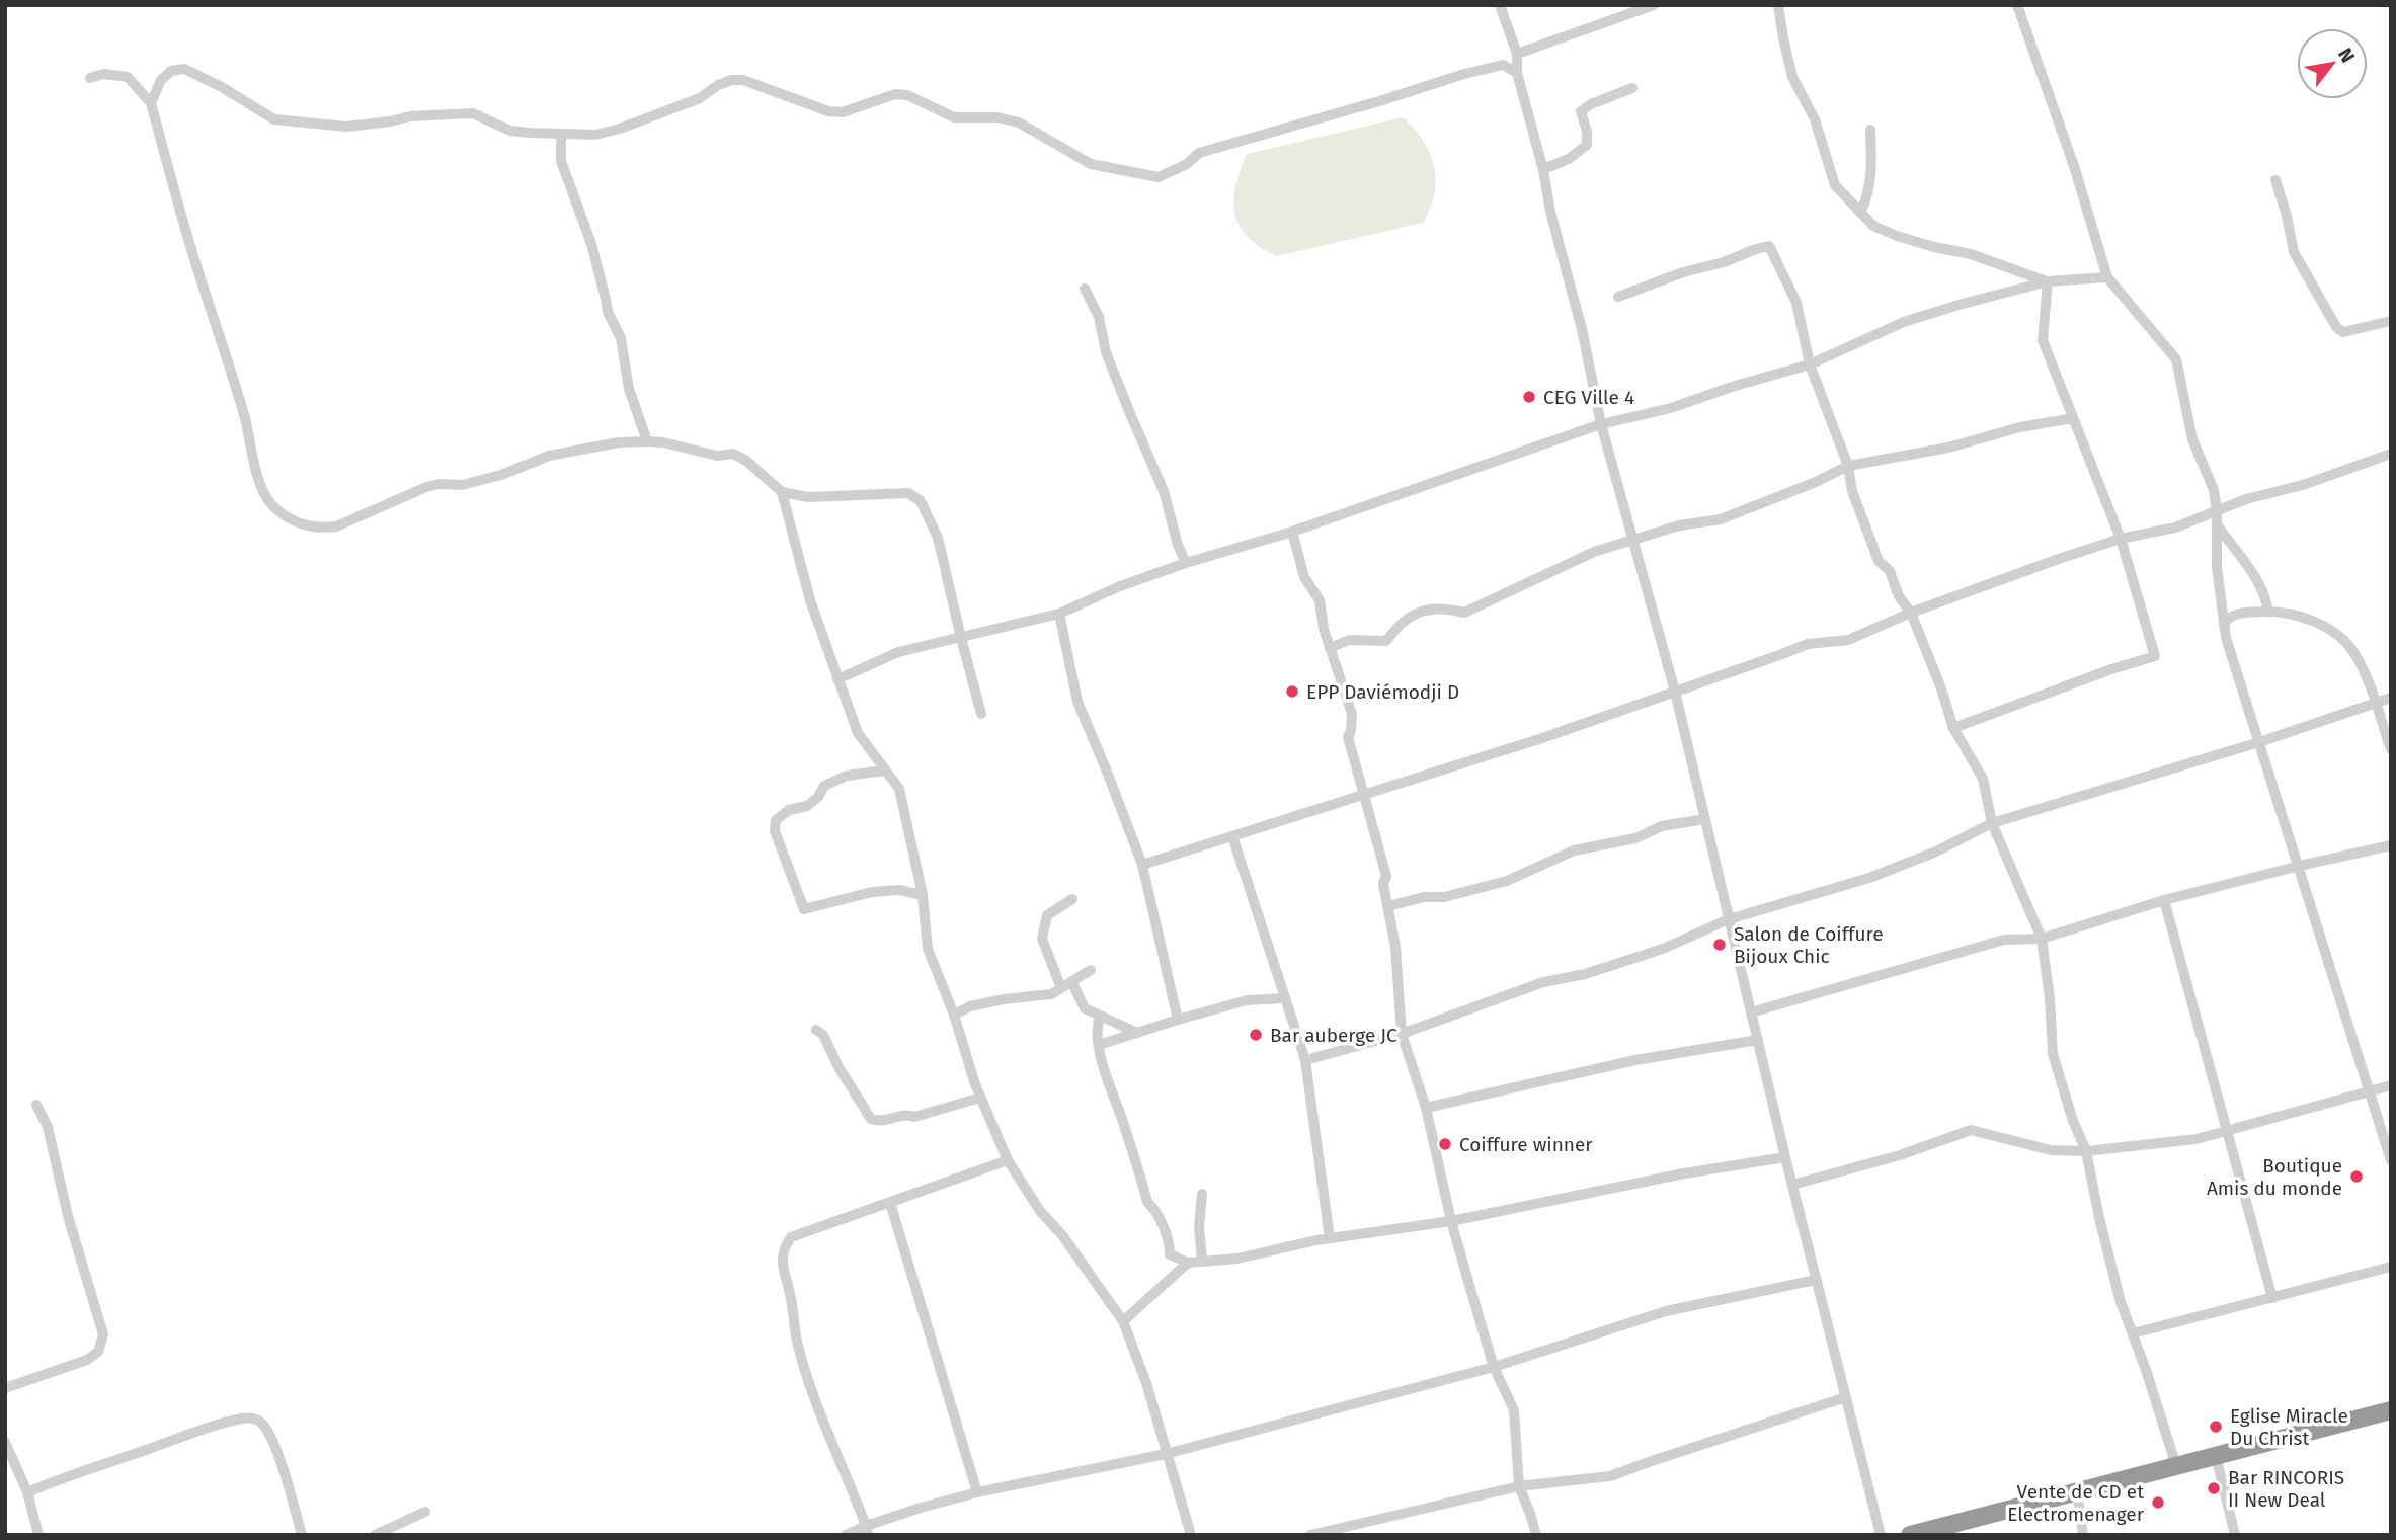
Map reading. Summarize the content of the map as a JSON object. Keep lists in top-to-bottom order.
{
  "places": [
    "CEG Ville 4",
    "EPP Daviémodji D",
    "Salon de Coiffure Bijoux Chic",
    "Bar auberge JC",
    "Coiffure winner",
    "Boutique Amis du monde",
    "Eglise Miracle Du Christ",
    "Bar RINCORIS II New Deal",
    "Vente de CD et Electromenager"
  ],
  "north": "top right"
}
